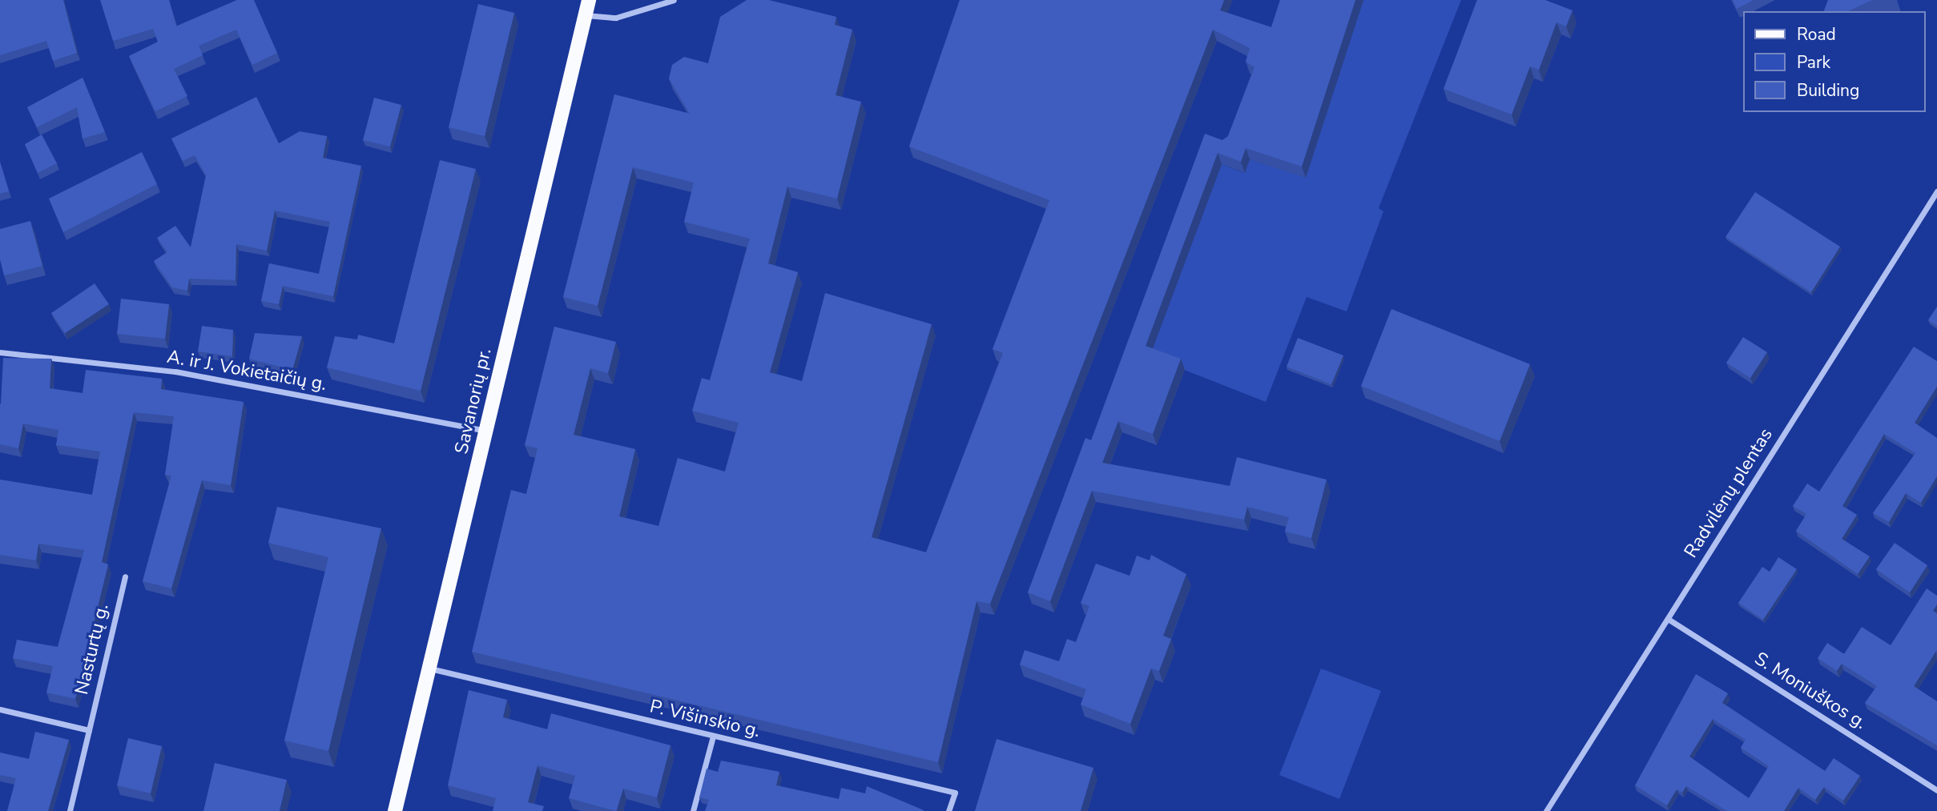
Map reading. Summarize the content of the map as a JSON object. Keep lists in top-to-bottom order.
{
  "streets": {
    "main road": ["Savanorių pr."],
    "street": [
      "A. ir J. Vokietaičių g.",
      "Radvilėnų plentas",
      "Nasturtų g.",
      "S. Moniuškos g.",
      "P. Višinskio g."
    ]
  },
  "crossings": [
    ["A. ir J. Vokietaičių g.", "Savanorių pr."],
    ["Savanorių pr.", "P. Višinskio g."],
    ["Radvilėnų plentas", "S. Moniuškos g."]
  ],
  "legend": ["Road", "Park", "Building"]
}
